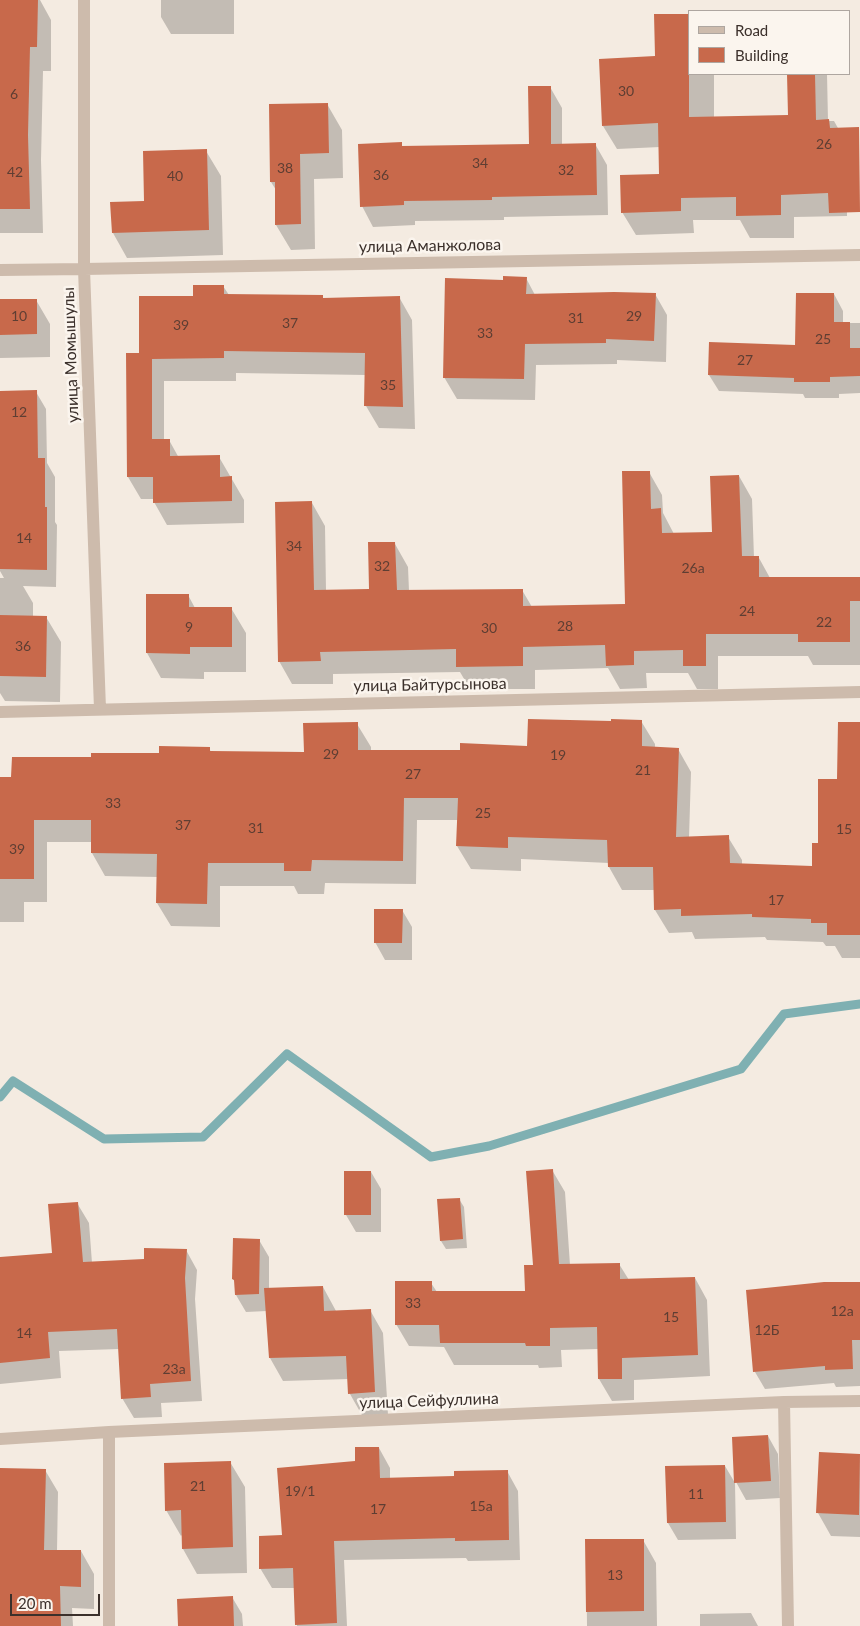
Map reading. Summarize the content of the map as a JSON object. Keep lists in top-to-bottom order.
{
  "streets": {
    "street": [
      "улица Аманжолова",
      "улица Момышулы",
      "улица Байтурсынова",
      "улица Сейфуллина"
    ]
  },
  "crossings": [
    ["улица Аманжолова", "улица Момышулы"],
    ["улица Момышулы", "улица Байтурсынова"]
  ],
  "house_numbers": [
    "30",
    "6",
    "26",
    "34",
    "38",
    "32",
    "42",
    "36",
    "40",
    "10",
    "29",
    "31",
    "37",
    "39",
    "33",
    "25",
    "27",
    "35",
    "12",
    "14",
    "34",
    "32",
    "26а",
    "24",
    "22",
    "28",
    "9",
    "30",
    "36",
    "29",
    "19",
    "21",
    "27",
    "33",
    "25",
    "37",
    "31",
    "15",
    "39",
    "17",
    "33",
    "12а",
    "15",
    "12Б",
    "14",
    "23а",
    "21",
    "19/1",
    "11",
    "15а",
    "17",
    "13"
  ],
  "legend": ["Road", "Building"],
  "scale_bar": "20 m"
}
